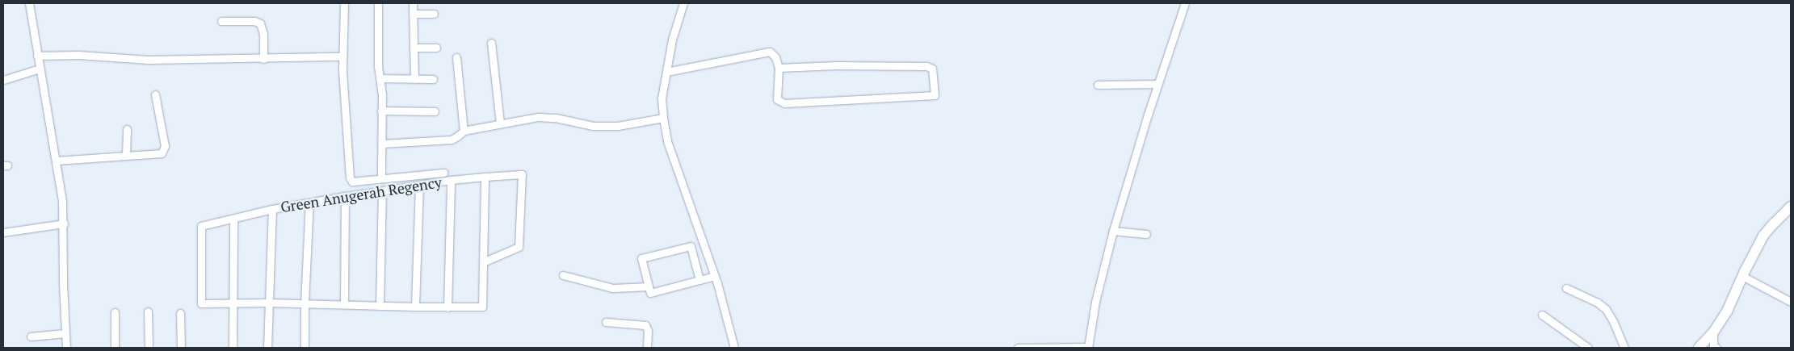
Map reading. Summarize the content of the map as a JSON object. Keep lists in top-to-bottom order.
{
  "streets": {
    "street": ["Green Anugerah Regency"]
  }
}
